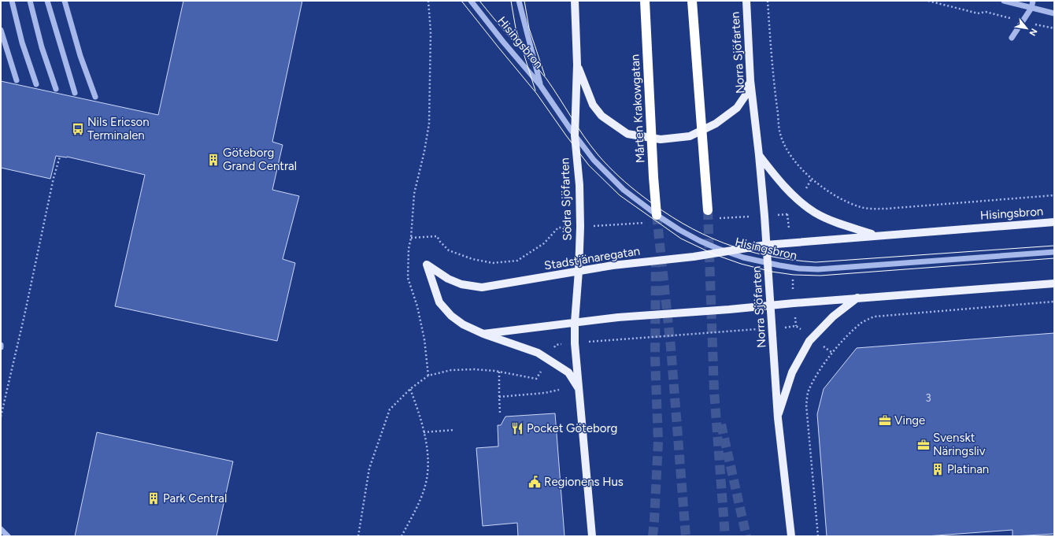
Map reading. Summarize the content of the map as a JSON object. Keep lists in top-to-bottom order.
{
  "streets": {
    "highway": ["Mårten Krakowgatan"],
    "main road": [
      "Hisingsbron",
      "Norra Sjöfarten",
      "Södra Sjöfarten",
      "Stadstjänaregatan"
    ]
  },
  "crossings": [
    ["Hisingsbron", "Norra Sjöfarten"],
    ["Hisingsbron", "Stadstjänaregatan"],
    ["Norra Sjöfarten", "Södra Sjöfarten"],
    ["Norra Sjöfarten", "Stadstjänaregatan"],
    ["Södra Sjöfarten", "Stadstjänaregatan"]
  ],
  "places": {
    "bus stop": ["Nils Ericson Terminalen"],
    "building": ["Göteborg Grand Central", "Platinan", "Park Central"],
    "office": ["Vinge", "Svenskt Näringsliv"],
    "restaurant": ["Pocket Göteborg"],
    "public building": ["Regionens Hus"]
  },
  "house_numbers": ["3"],
  "north": "bottom right"
}
